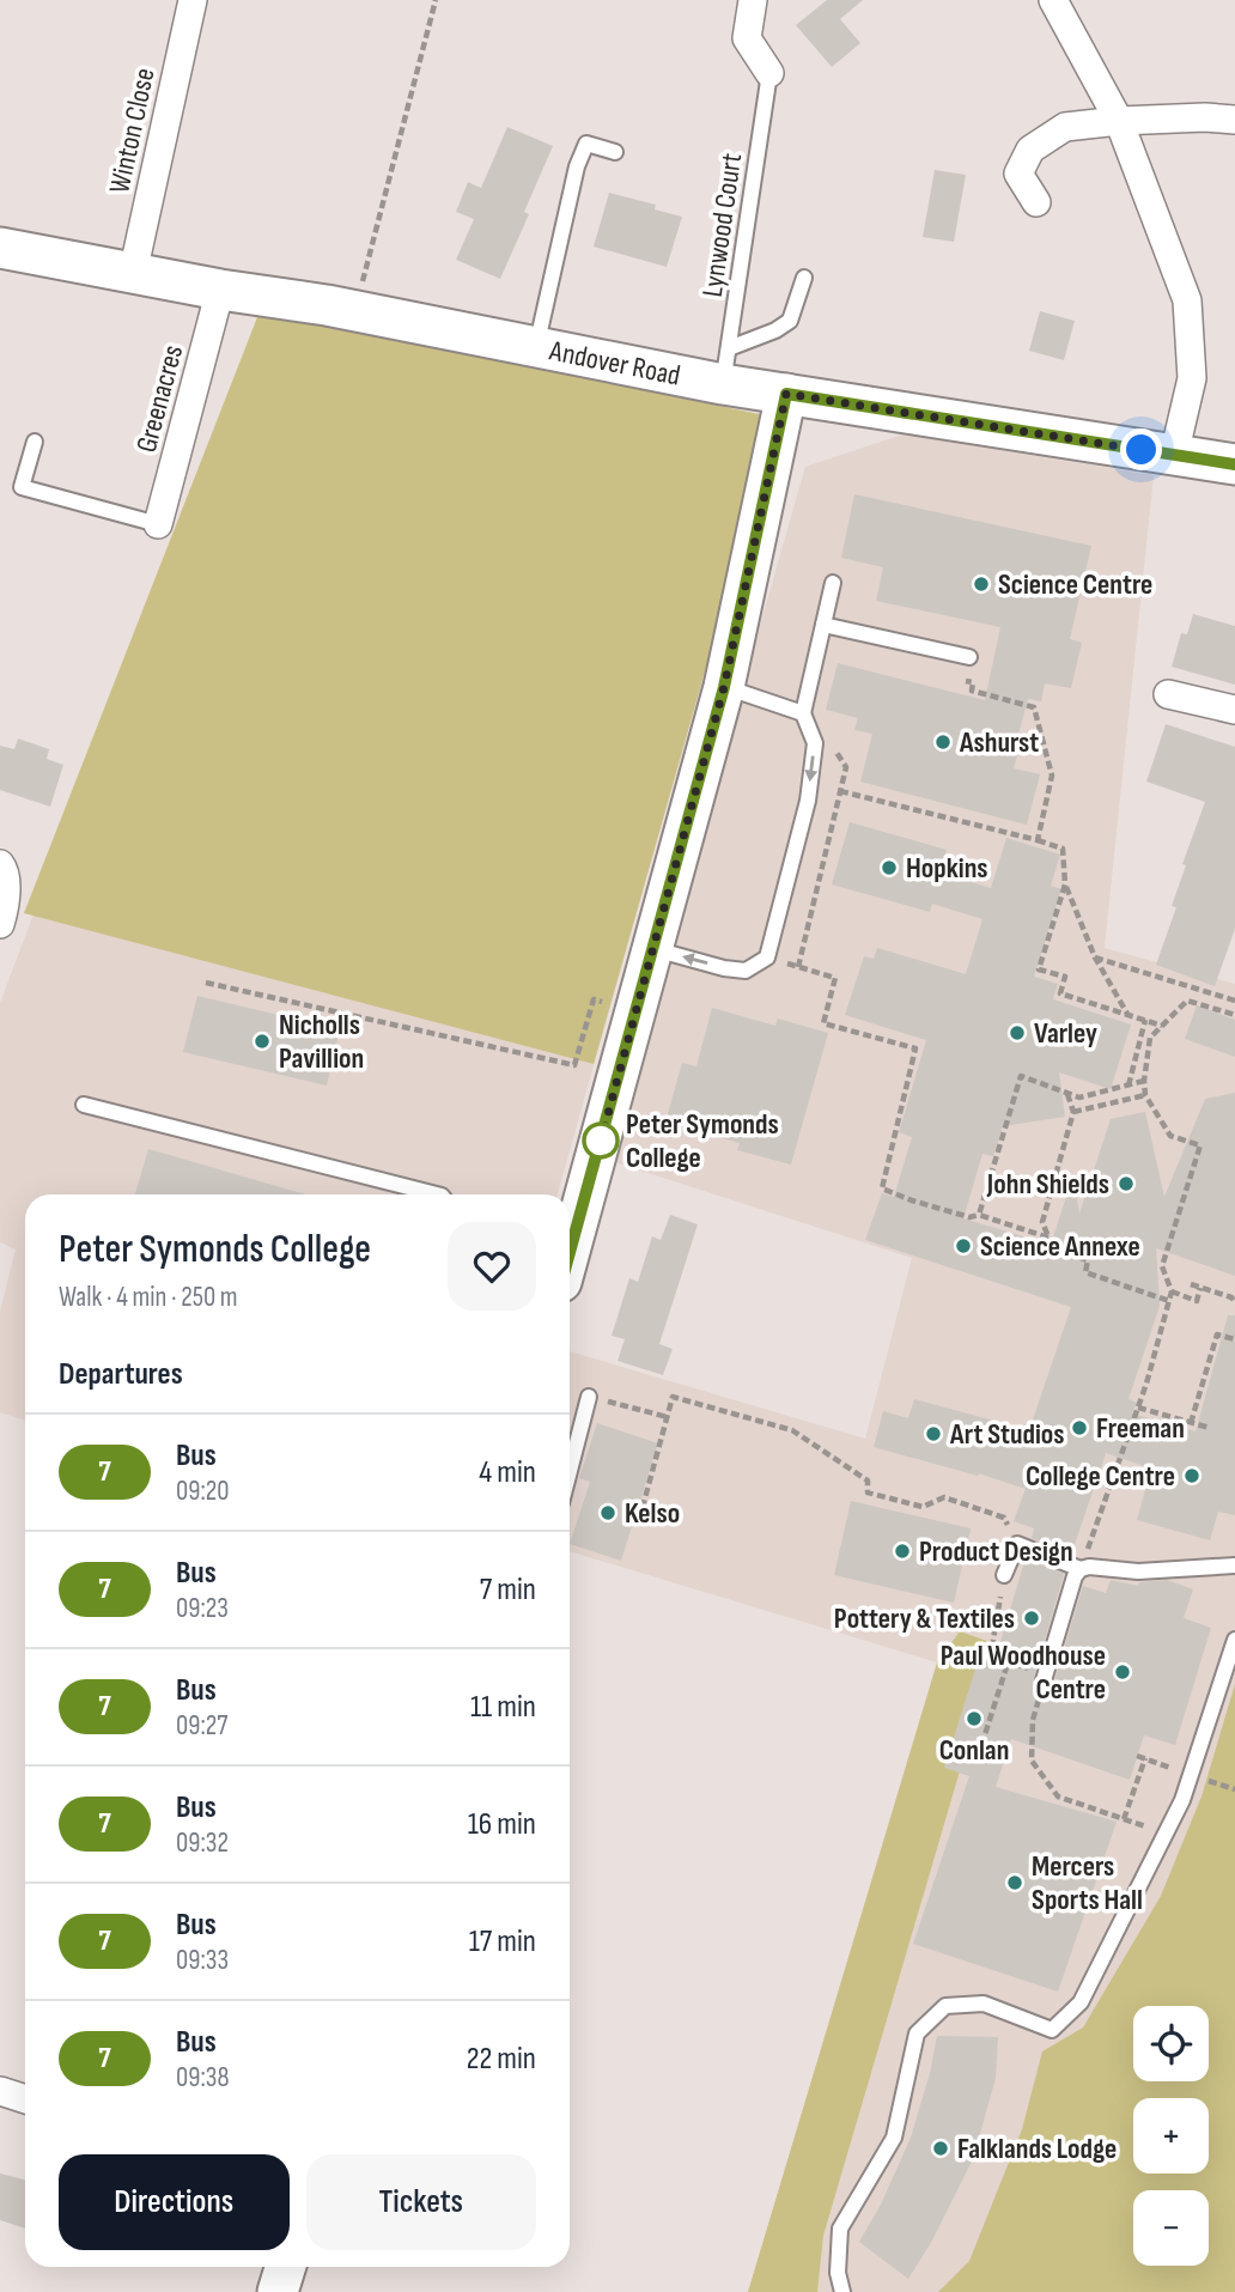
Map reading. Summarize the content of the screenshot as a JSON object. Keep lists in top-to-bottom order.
{
  "streets": {
    "main road": ["Andover Road"],
    "street": ["Winton Close", "Greenacres"],
    "lane": ["Lynwood Court"]
  },
  "crossings": [
    ["Winton Close", "Andover Road"],
    ["Lynwood Court", "Andover Road"],
    ["Andover Road", "Greenacres"]
  ],
  "places": [
    "Science Centre",
    "Ashurst",
    "Hopkins",
    "Varley",
    "Nicholls Pavillion",
    "Peter Symonds College",
    "John Shields",
    "Science Annexe",
    "Freeman",
    "Art Studios",
    "College Centre",
    "Kelso",
    "Product Design",
    "Pottery & Textiles",
    "Paul Woodhouse Centre",
    "Conlan",
    "Mercers Sports Hall",
    "Falklands Lodge"
  ],
  "lines": ["bus line 7"],
  "page": {
    "heading": [
      ["Peter Symonds College", "Walk · 4 min · 250 m"],
      "Departures"
    ],
    "list": [
      {
        "mark": "7",
        "name": "Bus",
        "note": "09:20",
        "value": "4 min"
      },
      {
        "mark": "7",
        "name": "Bus",
        "note": "09:23",
        "value": "7 min"
      },
      {
        "mark": "7",
        "name": "Bus",
        "note": "09:27",
        "value": "11 min"
      },
      {
        "mark": "7",
        "name": "Bus",
        "note": "09:32",
        "value": "16 min"
      },
      {
        "mark": "7",
        "name": "Bus",
        "note": "09:33",
        "value": "17 min"
      },
      {
        "mark": "7",
        "name": "Bus",
        "note": "09:38",
        "value": "22 min"
      }
    ],
    "map_buttons": ["+", "−"],
    "buttons": ["Directions", "Tickets"]
  }
}
